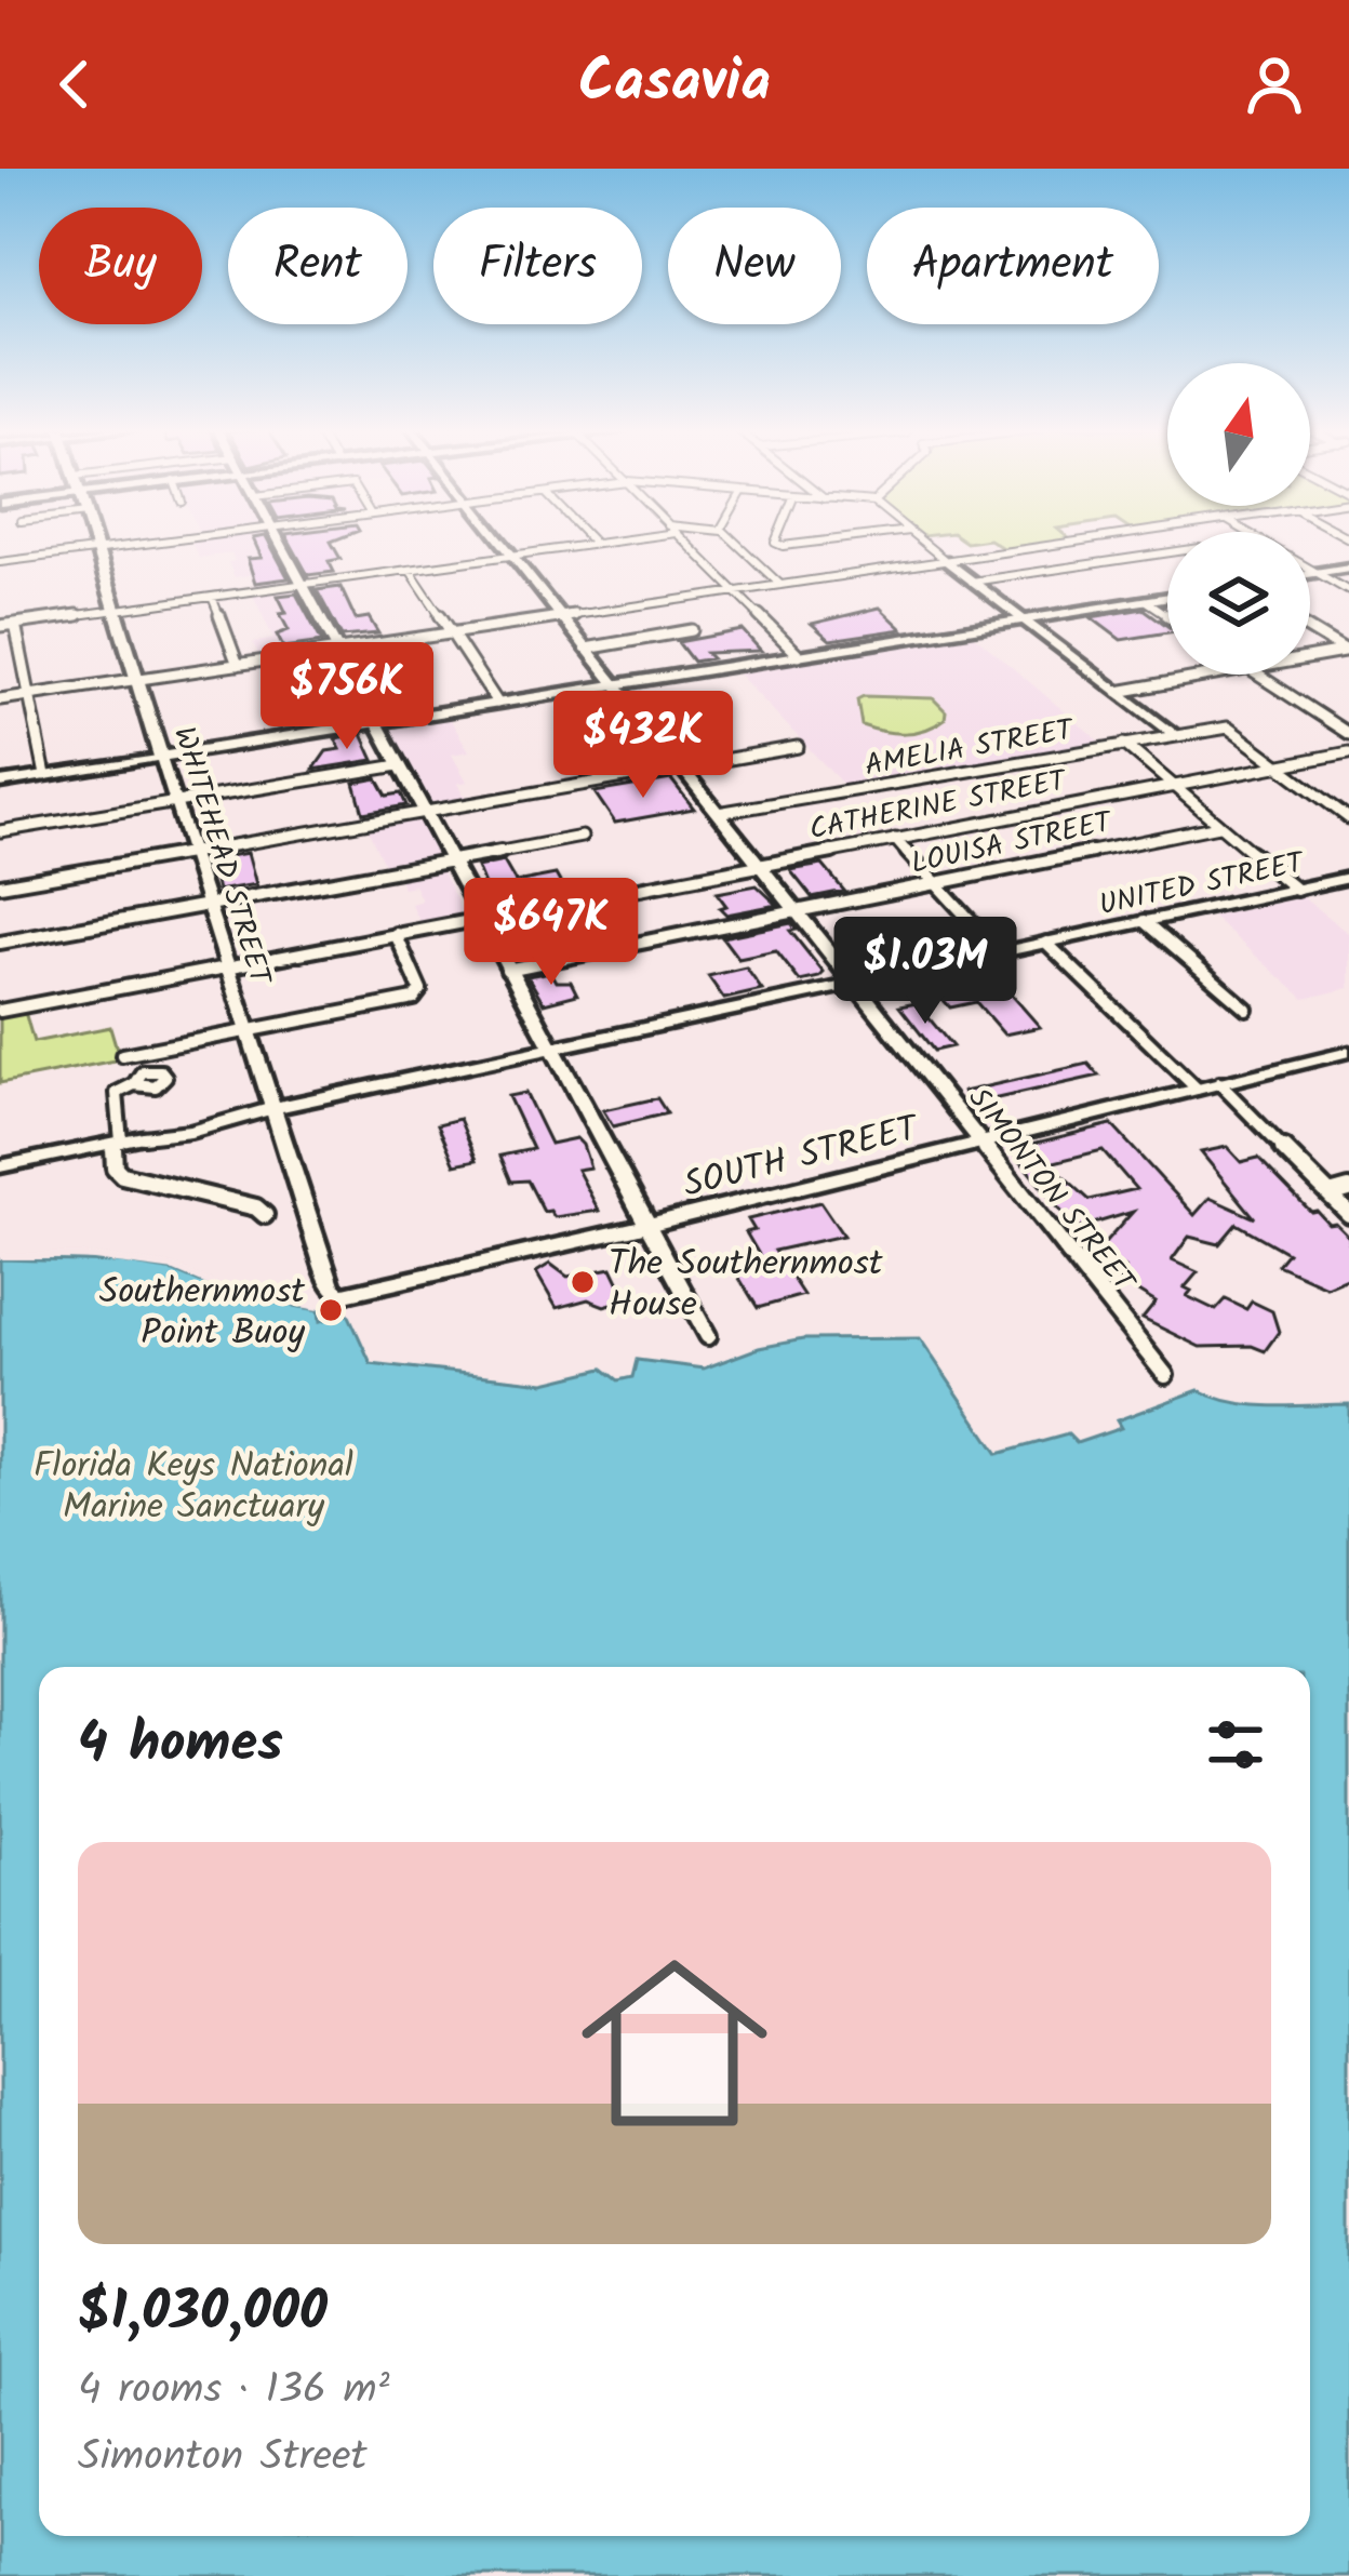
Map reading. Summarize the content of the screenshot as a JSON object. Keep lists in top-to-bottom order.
{
  "streets": {
    "main road": ["WHITEHEAD STREET"],
    "street": [
      "AMELIA STREET",
      "CATHERINE STREET",
      "LOUISA STREET",
      "UNITED STREET",
      "SOUTH STREET",
      "SIMONTON STREET"
    ]
  },
  "crossings": [
    ["AMELIA STREET", "CATHERINE STREET"],
    ["AMELIA STREET", "SIMONTON STREET"],
    ["CATHERINE STREET", "WHITEHEAD STREET"],
    ["CATHERINE STREET", "SIMONTON STREET"],
    ["LOUISA STREET", "SIMONTON STREET"],
    ["WHITEHEAD STREET", "UNITED STREET"],
    ["WHITEHEAD STREET", "SOUTH STREET"],
    ["UNITED STREET", "SIMONTON STREET"],
    ["SOUTH STREET", "SIMONTON STREET"]
  ],
  "parks": ["Florida Keys National Marine Sanctuary"],
  "places": ["The Southernmost House", "Southernmost Point Buoy"],
  "north": "top",
  "page": {
    "header": "Casavia",
    "chip": [
      "Buy",
      "Rent",
      "Filters",
      "New",
      "Apartment"
    ],
    "price": [
      "$756K",
      "$432K",
      "$647K",
      "$1.03M"
    ],
    "heading": "4 homes",
    "list": [
      {
        "name": "$1,030,000",
        "note": "4 rooms · 136 m² · Simonton Street"
      }
    ]
  }
}
